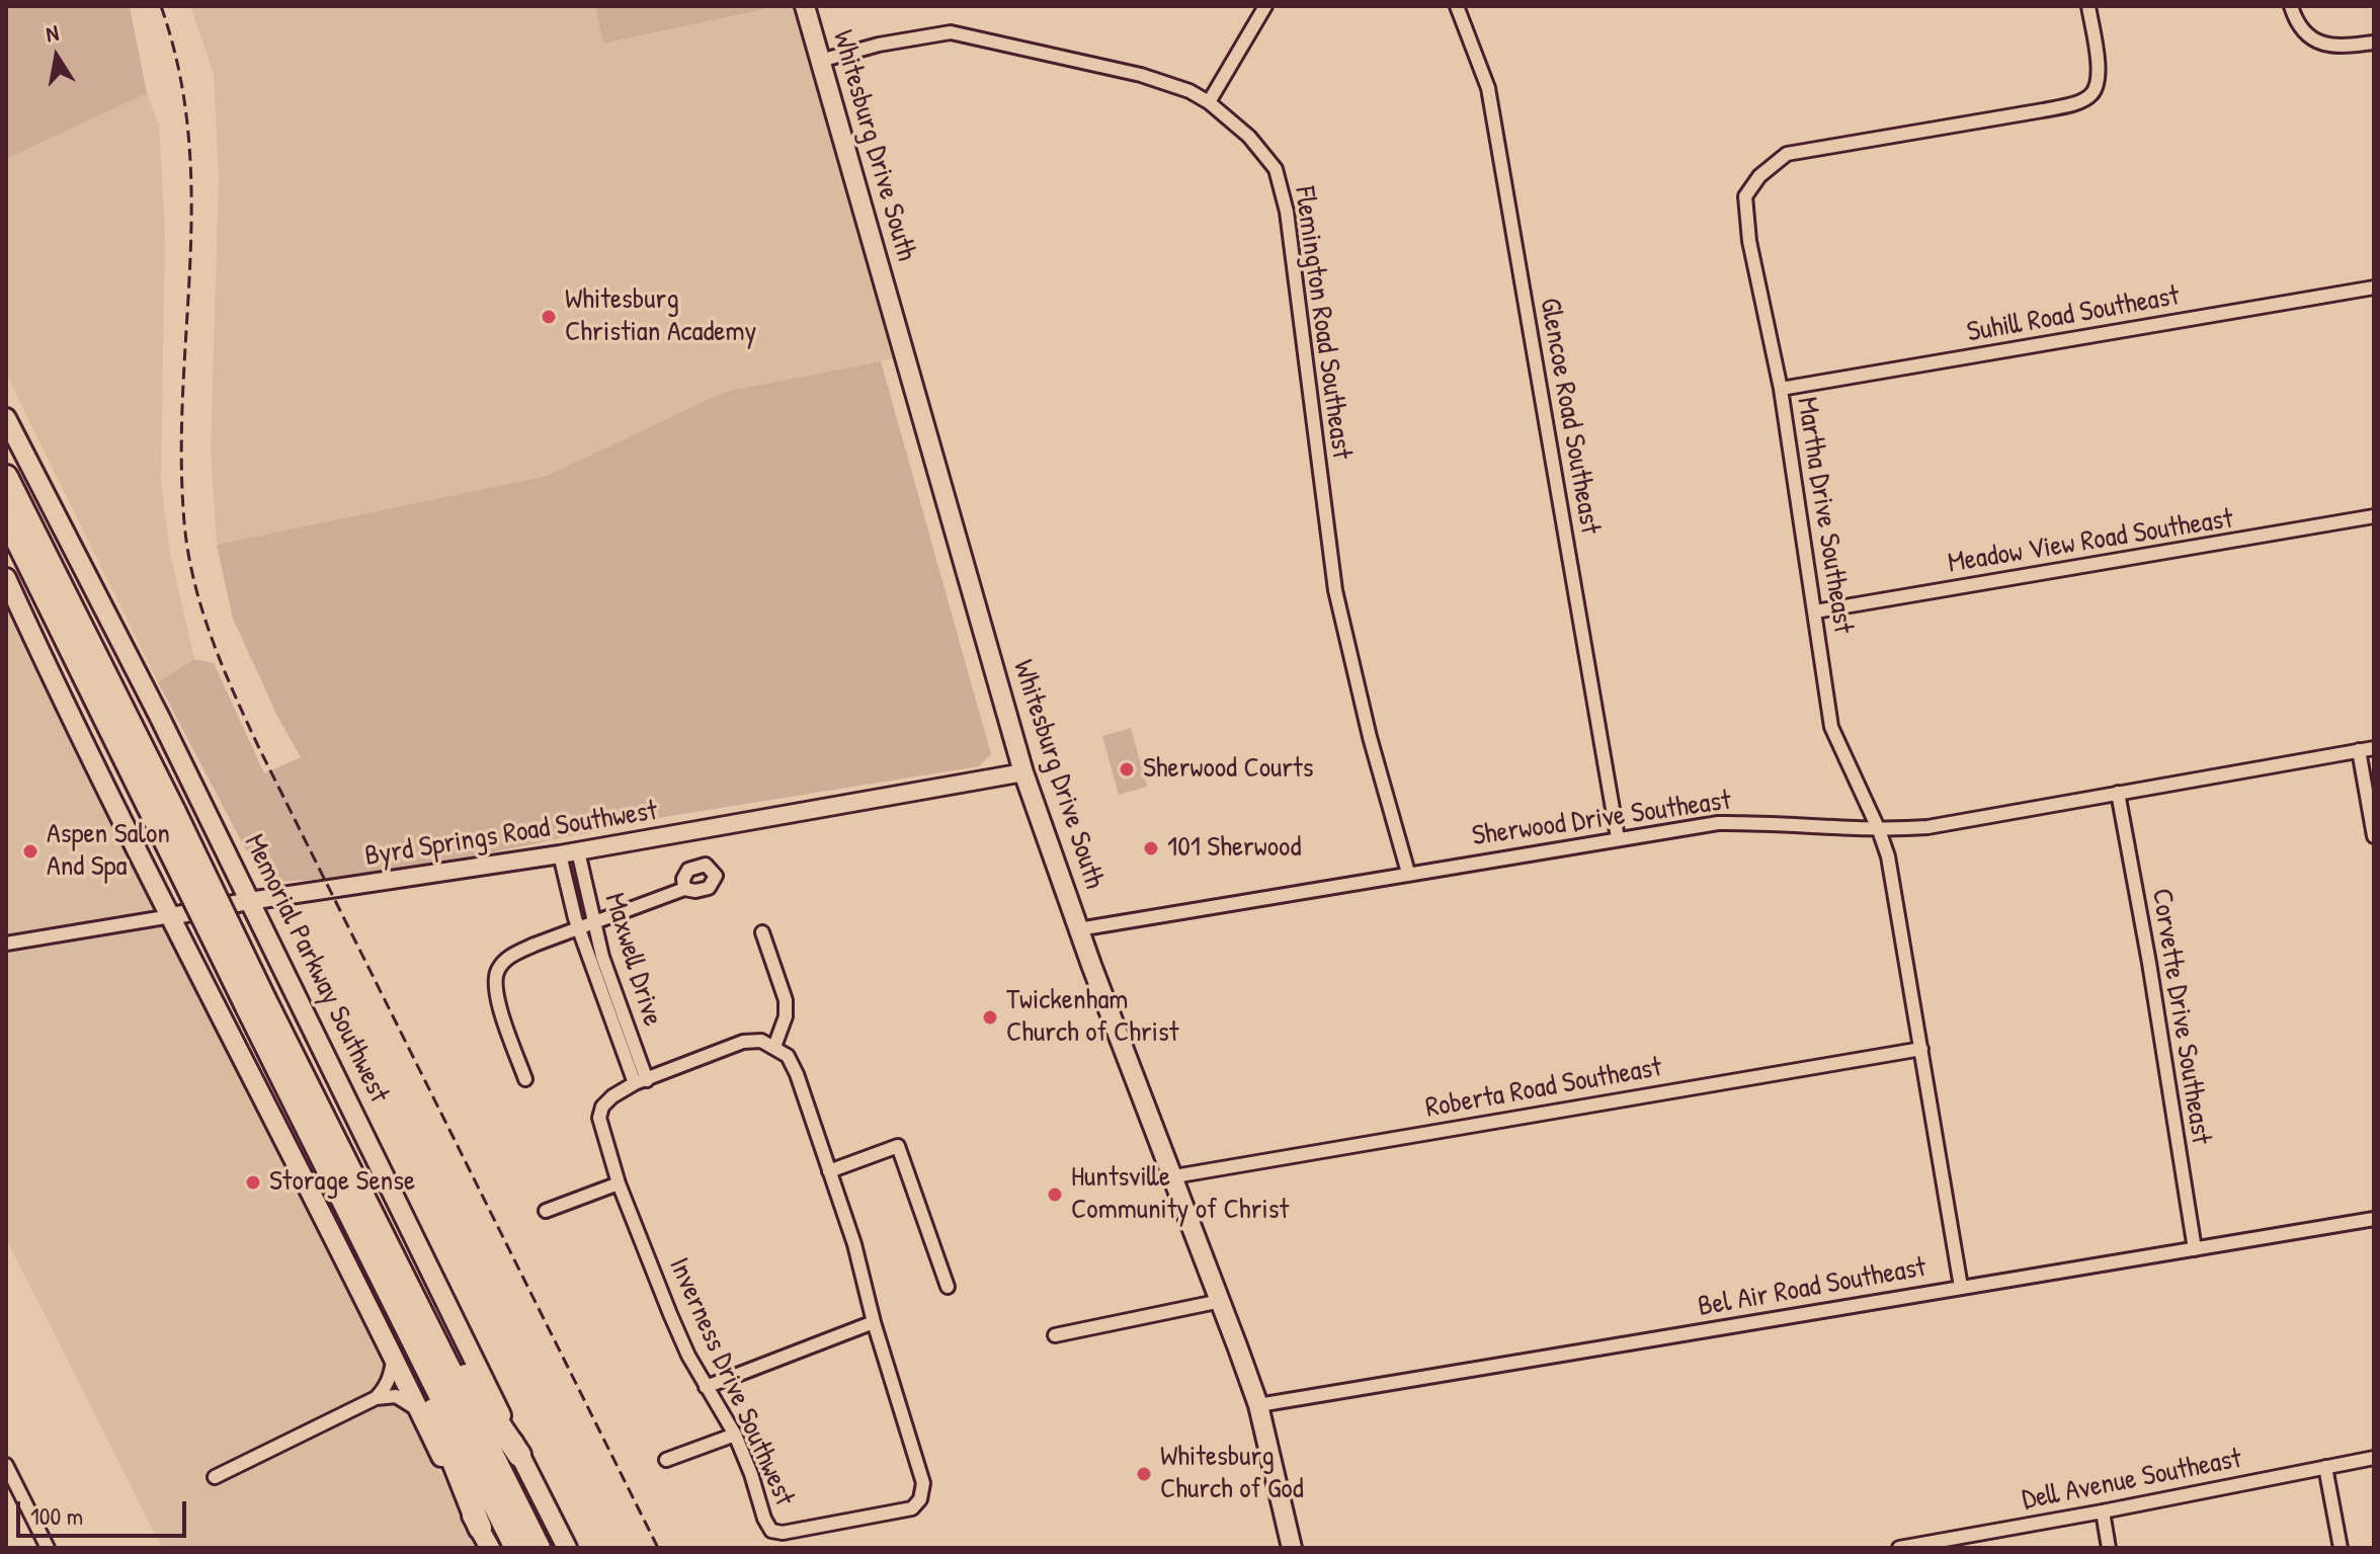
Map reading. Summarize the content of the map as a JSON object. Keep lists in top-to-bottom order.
{
  "streets": {
    "main road": ["Whitesburg Drive South", "Memorial Parkway Southwest"],
    "street": [
      "Suhill Road Southeast",
      "Flemington Road Southeast",
      "Glencoe Road Southeast",
      "Martha Drive Southeast",
      "Meadow View Road Southeast",
      "Sherwood Drive Southeast",
      "Byrd Springs Road Southwest",
      "Maxwell Drive",
      "Corvette Drive Southeast",
      "Roberta Road Southeast",
      "Bel Air Road Southeast",
      "Inverness Drive Southwest",
      "Dell Avenue Southeast"
    ]
  },
  "crossings": [
    ["Whitesburg Drive South", "Flemington Road Southeast"],
    ["Whitesburg Drive South", "Sherwood Drive Southeast"],
    ["Whitesburg Drive South", "Byrd Springs Road Southwest"],
    ["Whitesburg Drive South", "Roberta Road Southeast"],
    ["Whitesburg Drive South", "Bel Air Road Southeast"],
    ["Suhill Road Southeast", "Martha Drive Southeast"],
    ["Flemington Road Southeast", "Sherwood Drive Southeast"],
    ["Glencoe Road Southeast", "Sherwood Drive Southeast"],
    ["Martha Drive Southeast", "Meadow View Road Southeast"],
    ["Martha Drive Southeast", "Sherwood Drive Southeast"],
    ["Martha Drive Southeast", "Roberta Road Southeast"],
    ["Martha Drive Southeast", "Bel Air Road Southeast"],
    ["Sherwood Drive Southeast", "Corvette Drive Southeast"],
    ["Byrd Springs Road Southwest", "Maxwell Drive"],
    ["Byrd Springs Road Southwest", "Memorial Parkway Southwest"],
    ["Maxwell Drive", "Inverness Drive Southwest"],
    ["Corvette Drive Southeast", "Bel Air Road Southeast"]
  ],
  "places": [
    "Whitesburg Christian Academy",
    "Sherwood Courts",
    "101 Sherwood",
    "Aspen Salon And Spa",
    "Twickenham Church of Christ",
    "Storage Sense",
    "Huntsville Community of Christ",
    "Whitesburg Church of God"
  ],
  "scale_bar": "100 m",
  "north": "top"
}
